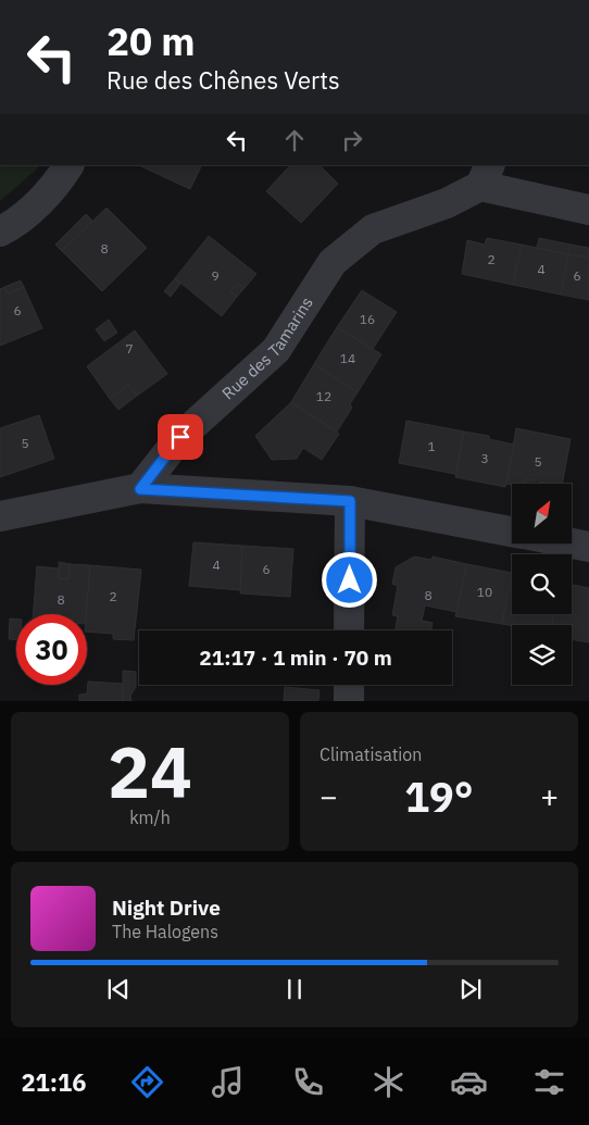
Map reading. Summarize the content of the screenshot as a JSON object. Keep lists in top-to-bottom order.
{
  "streets": {
    "street": ["Rue des Tamarins"]
  },
  "house_numbers": [
    "8",
    "2",
    "4",
    "9",
    "6",
    "6",
    "16",
    "7",
    "14",
    "12",
    "5",
    "1",
    "3",
    "5",
    "4",
    "6",
    "10",
    "8",
    "2",
    "8"
  ],
  "north": "top right",
  "page": {
    "turn": ["20 m", "Rue des Chênes Verts"],
    "limit": "30",
    "trip": "21:17 · 1 min · 70 m",
    "tile": [
      ["24", "km/h"],
      "Climatisation"
    ],
    "heat": ["−", "19°", "+"],
    "song": ["Night Drive", "The Halogens"],
    "tabs": "21:16"
  }
}
